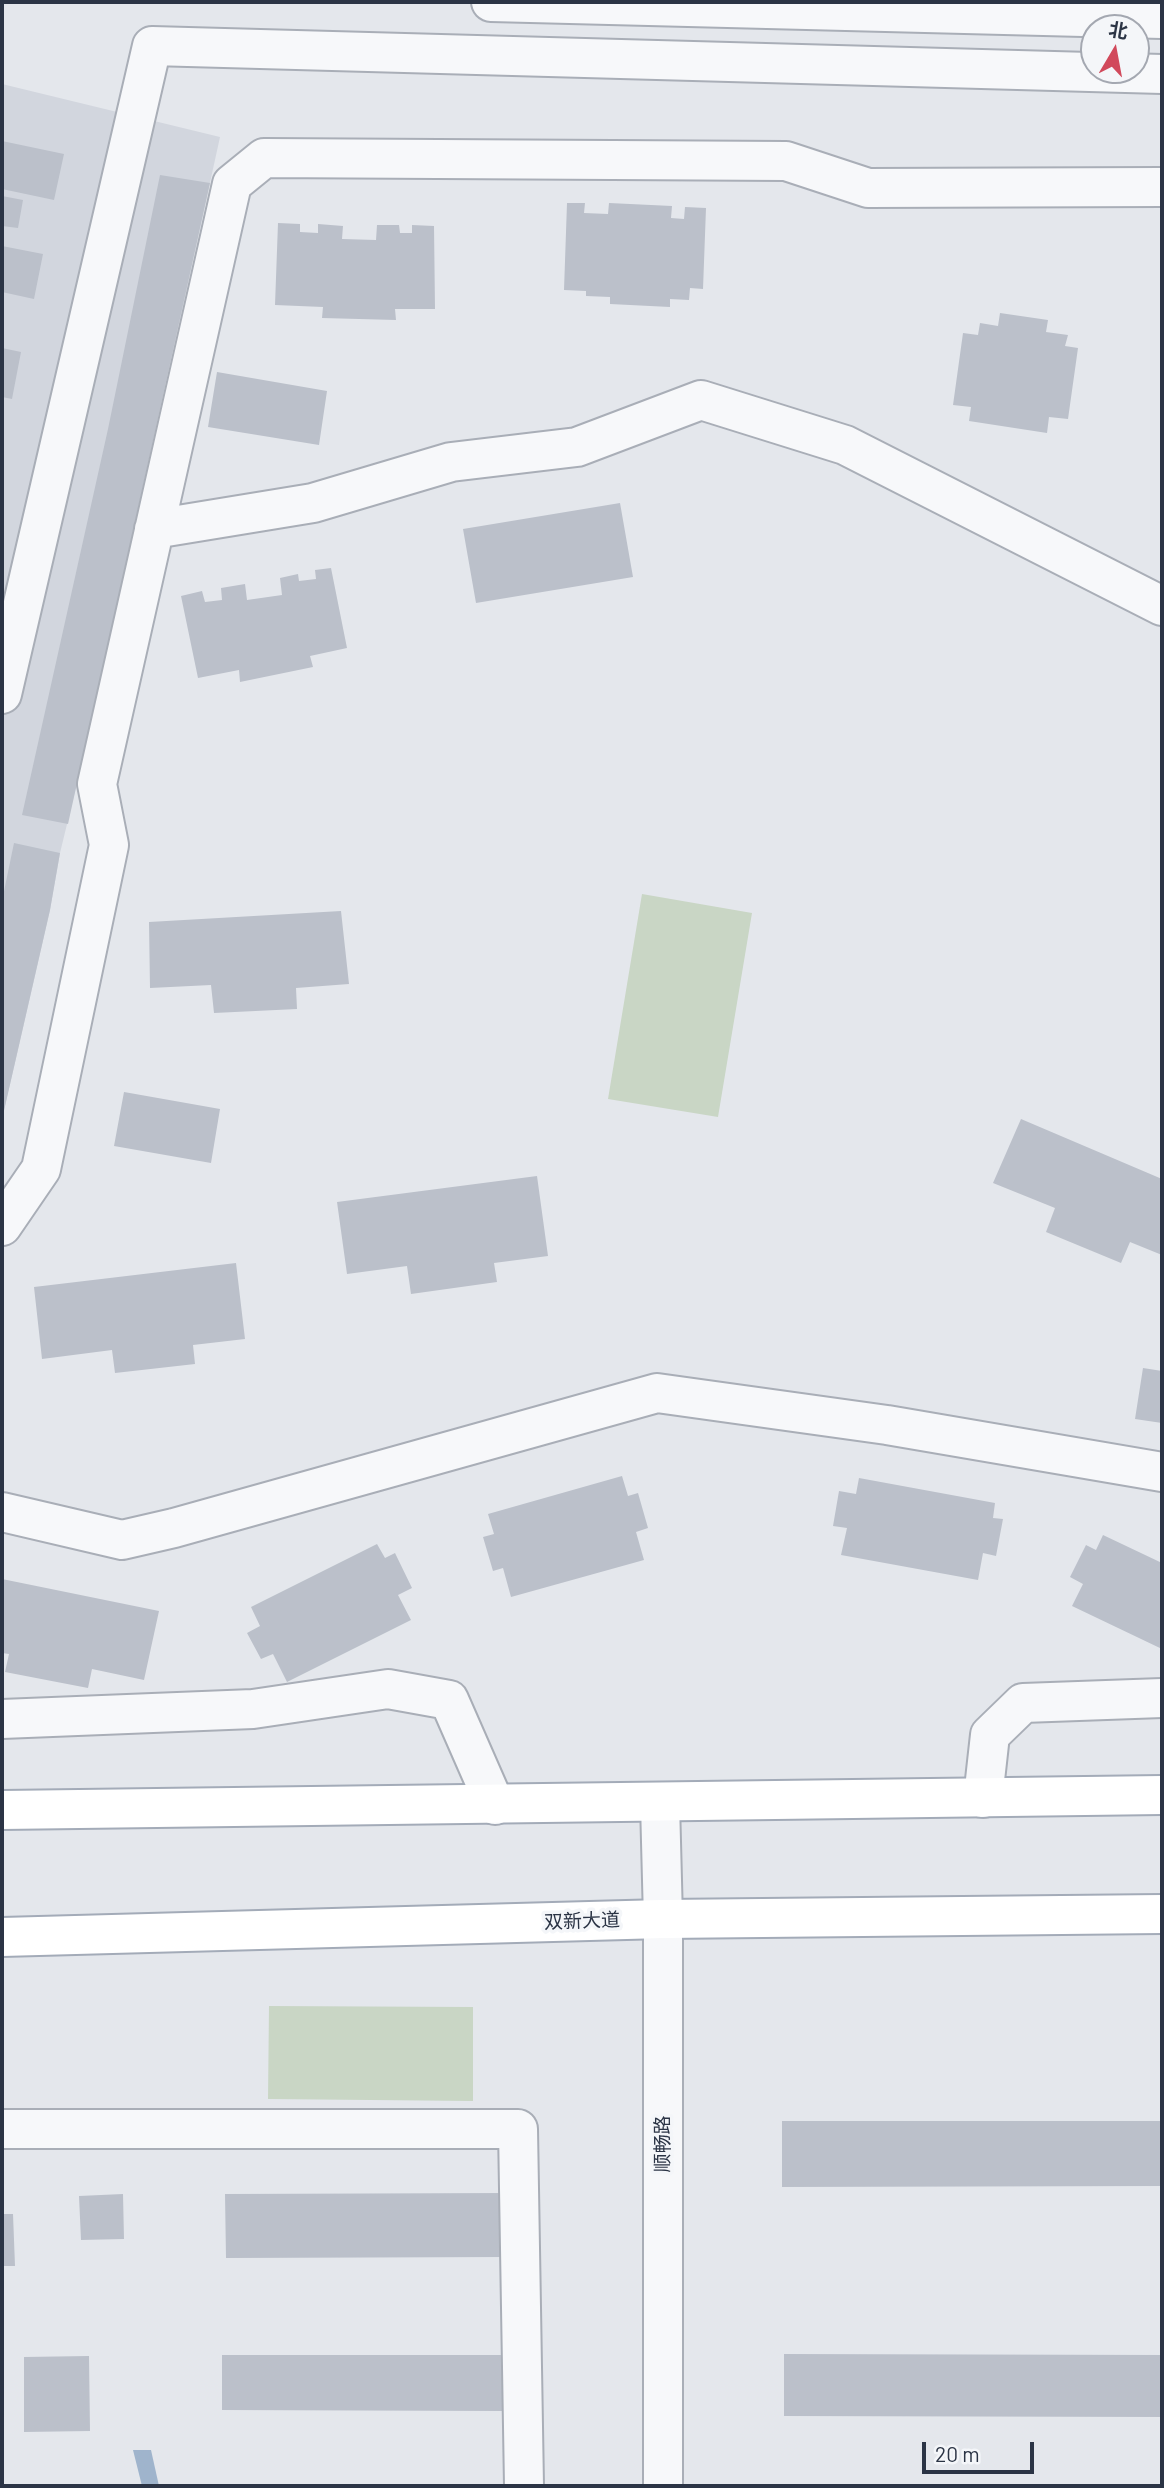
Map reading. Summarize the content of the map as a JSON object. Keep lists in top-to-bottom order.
{
  "streets": {
    "main road": ["双新大道"],
    "street": ["顺畅路"]
  },
  "crossings": [
    ["双新大道", "顺畅路"]
  ],
  "scale_bar": "20 m",
  "north": "top"
}
